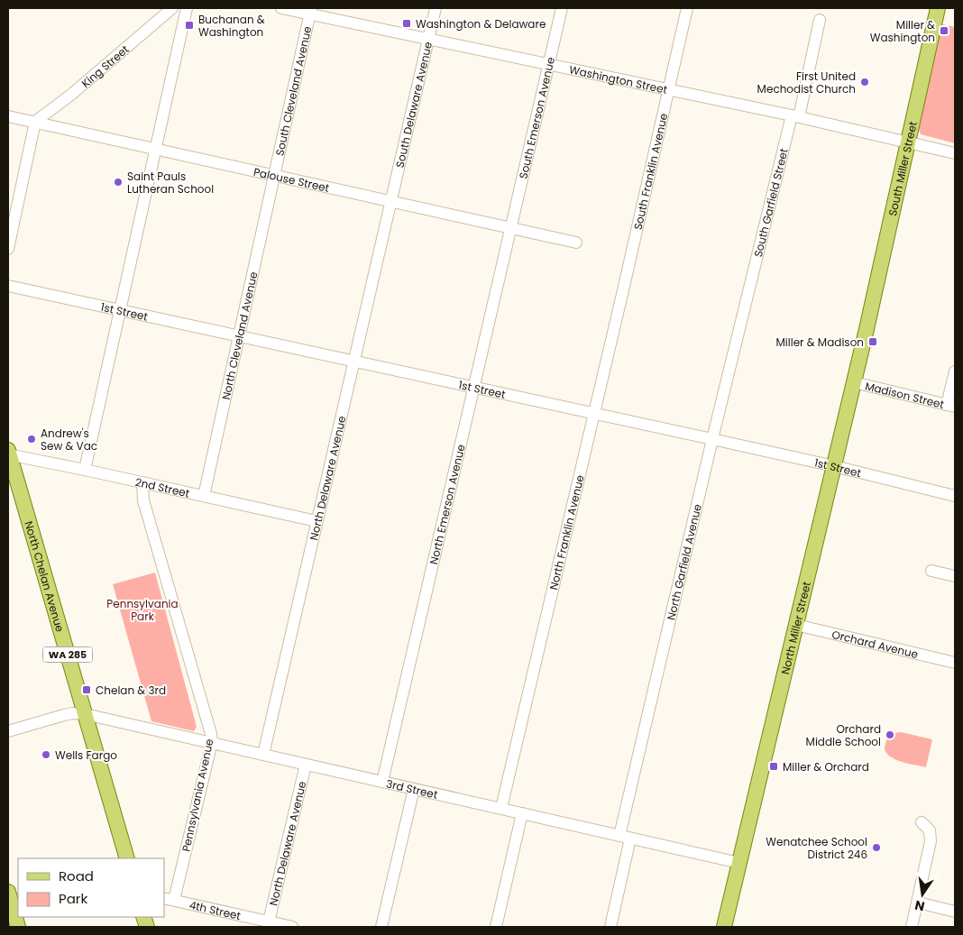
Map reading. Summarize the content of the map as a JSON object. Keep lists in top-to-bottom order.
{
  "streets": {
    "main road": [
      "South Miller Street",
      "North Chelan Avenue",
      "North Miller Street",
      "WA 285"
    ],
    "street": [
      "King Street",
      "Washington Street",
      "South Cleveland Avenue",
      "South Delaware Avenue",
      "South Emerson Avenue",
      "South Franklin Avenue",
      "Palouse Street",
      "South Garfield Street",
      "1st Street",
      "North Cleveland Avenue",
      "Madison Street",
      "North Delaware Avenue",
      "2nd Street",
      "North Emerson Avenue",
      "North Franklin Avenue",
      "North Garfield Avenue",
      "Orchard Avenue",
      "3rd Street",
      "Pennsylvania Avenue",
      "4th Street"
    ]
  },
  "crossings": [
    ["King Street", "Palouse Street"],
    ["Washington Street", "South Cleveland Avenue"],
    ["Washington Street", "South Delaware Avenue"],
    ["Washington Street", "South Emerson Avenue"],
    ["Washington Street", "South Miller Street"],
    ["Washington Street", "South Franklin Avenue"],
    ["Washington Street", "South Garfield Street"],
    ["South Cleveland Avenue", "Palouse Street"],
    ["South Cleveland Avenue", "North Cleveland Avenue"],
    ["South Delaware Avenue", "Palouse Street"],
    ["South Delaware Avenue", "North Delaware Avenue"],
    ["South Emerson Avenue", "Palouse Street"],
    ["South Emerson Avenue", "North Emerson Avenue"],
    ["South Miller Street", "North Miller Street"],
    ["South Franklin Avenue", "North Franklin Avenue"],
    ["Palouse Street", "North Cleveland Avenue"],
    ["Palouse Street", "North Delaware Avenue"],
    ["Palouse Street", "North Emerson Avenue"],
    ["South Garfield Street", "North Garfield Avenue"],
    ["1st Street", "North Cleveland Avenue"],
    ["1st Street", "North Delaware Avenue"],
    ["1st Street", "North Emerson Avenue"],
    ["1st Street", "North Franklin Avenue"],
    ["1st Street", "North Garfield Avenue"],
    ["1st Street", "North Miller Street"],
    ["North Cleveland Avenue", "2nd Street"],
    ["Madison Street", "North Miller Street"],
    ["North Delaware Avenue", "2nd Street"],
    ["North Delaware Avenue", "3rd Street"],
    ["North Delaware Avenue", "4th Street"],
    ["2nd Street", "North Chelan Avenue"],
    ["2nd Street", "Pennsylvania Avenue"],
    ["North Emerson Avenue", "3rd Street"],
    ["North Franklin Avenue", "3rd Street"],
    ["North Garfield Avenue", "3rd Street"],
    ["North Chelan Avenue", "3rd Street"],
    ["North Miller Street", "Orchard Avenue"],
    ["North Miller Street", "3rd Street"],
    ["3rd Street", "Pennsylvania Avenue"],
    ["Pennsylvania Avenue", "4th Street"]
  ],
  "parks": ["Pennsylvania Park"],
  "places": {
    "transit": [
      "Washington & Delaware",
      "Buchanan & Washington",
      "Miller & Washington",
      "Miller & Madison",
      "Chelan & 3rd",
      "Miller & Orchard"
    ],
    "other": [
      "First United Mechodist Church",
      "Saint Pauls Lutheran School",
      "Andrew's Sew & Vac",
      "Orchard Middle School",
      "Wells Fargo",
      "Wenatchee School District 246"
    ]
  },
  "legend": ["Road", "Park"],
  "north": "bottom"
}
